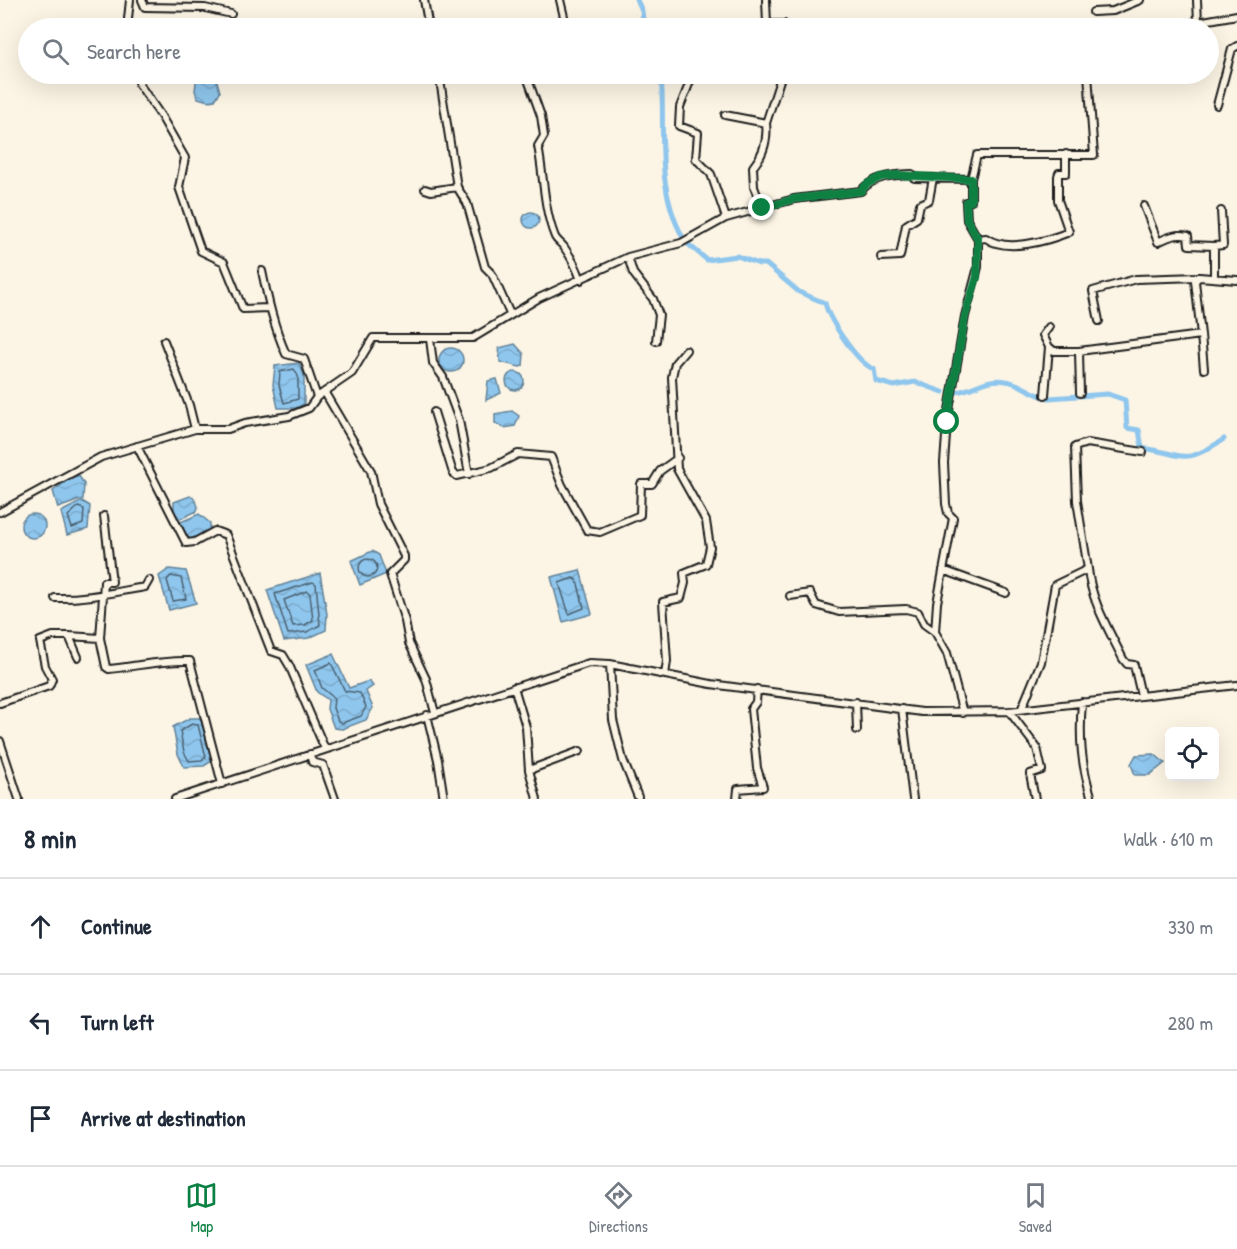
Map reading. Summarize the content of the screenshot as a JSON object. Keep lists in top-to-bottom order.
{
  "page": {
    "search": "Search here",
    "heading": ["8 min", "Walk · 610 m"],
    "list": [
      ["Continue", "330 m"],
      ["Turn left", "280 m"],
      "Arrive at destination"
    ],
    "nav": ["Map", "Directions", "Saved"]
  }
}
